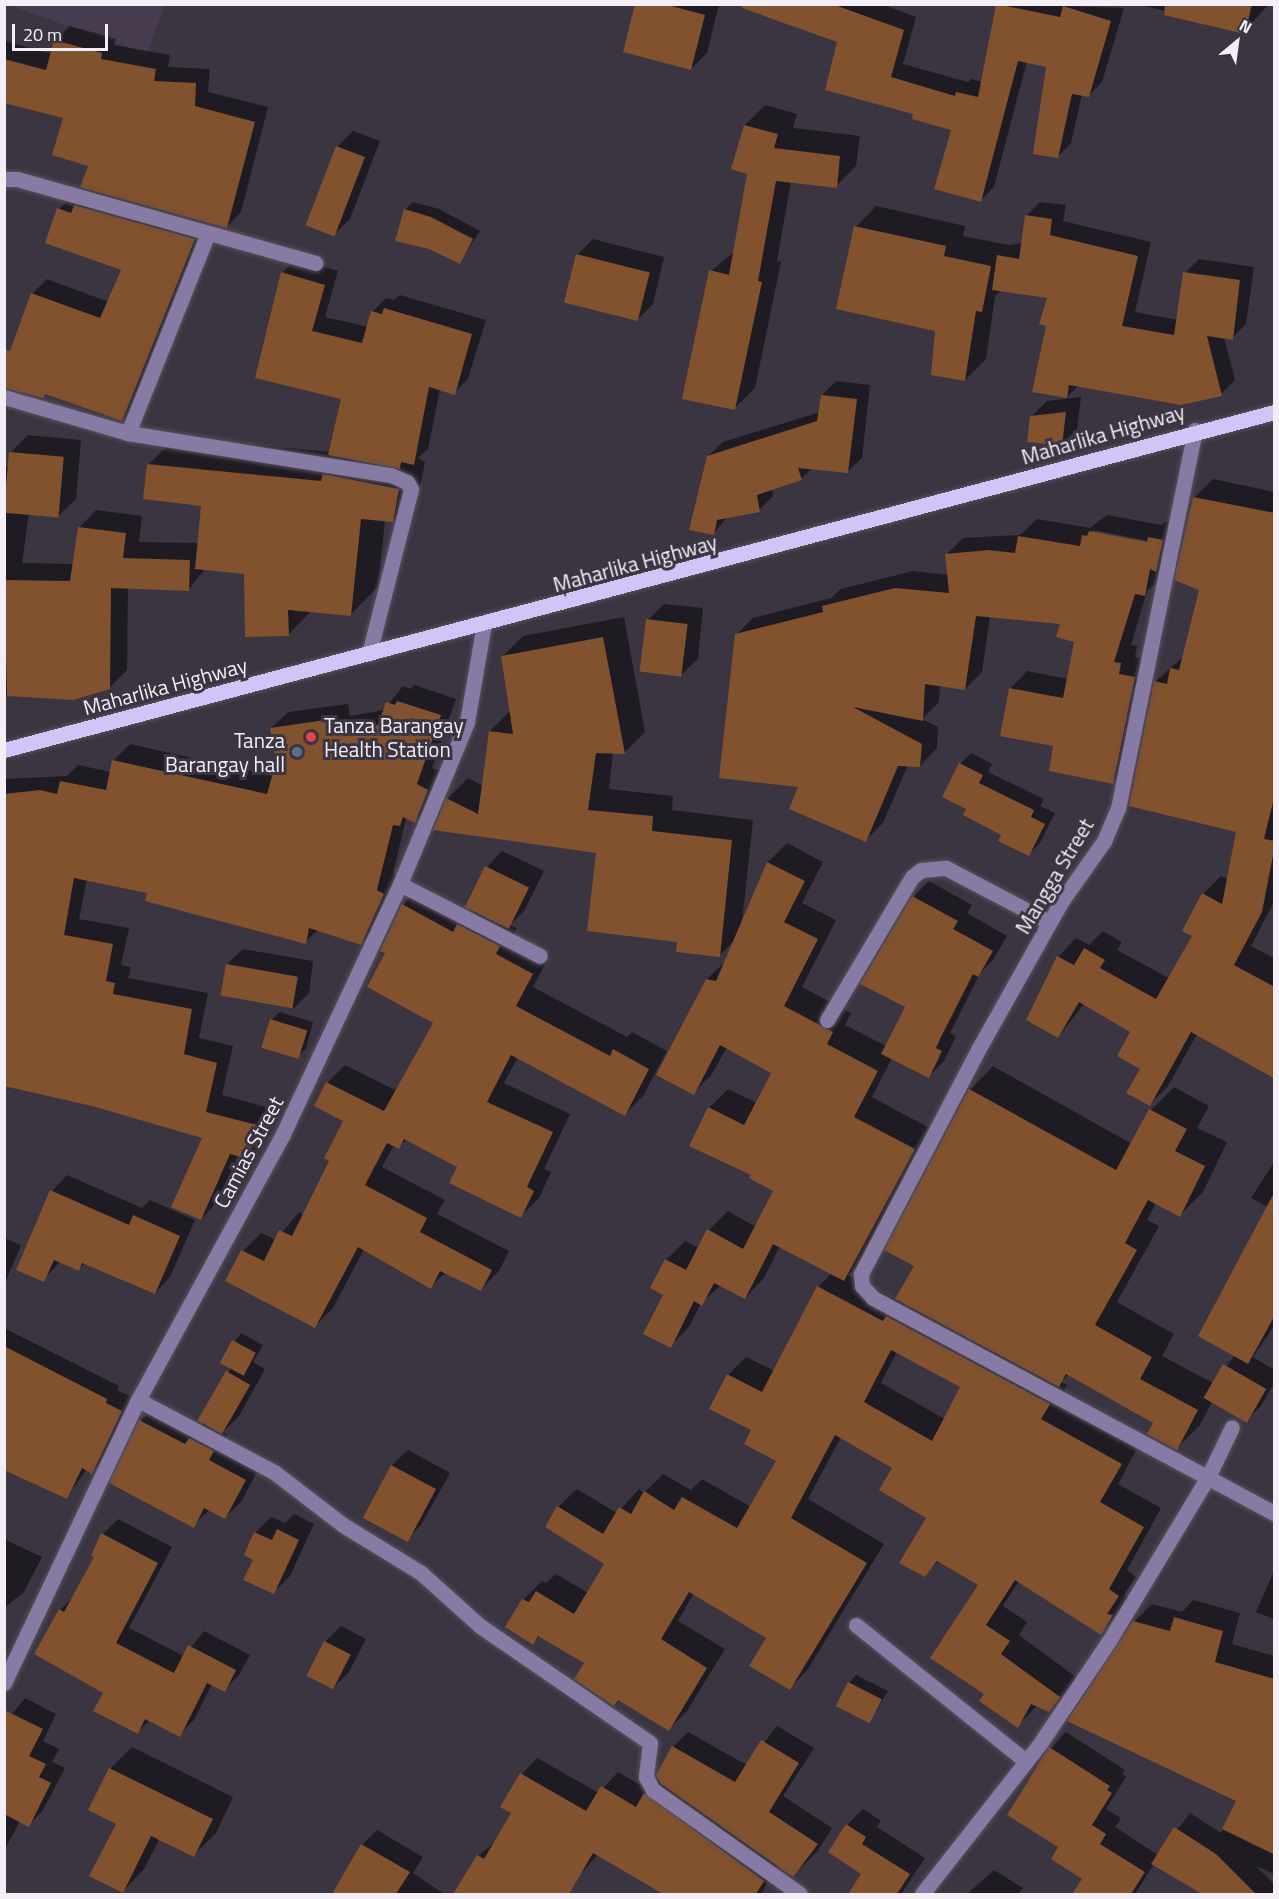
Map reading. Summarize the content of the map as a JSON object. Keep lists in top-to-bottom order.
{
  "streets": {
    "main road": ["Maharlika Highway"],
    "street": ["Mangga Street", "Camias Street"]
  },
  "crossings": [
    ["Maharlika Highway", "Mangga Street"],
    ["Maharlika Highway", "Camias Street"]
  ],
  "places": ["Tanza Barangay Health Station", "Tanza Barangay hall"],
  "scale_bar": "20 m",
  "north": "top right"
}
